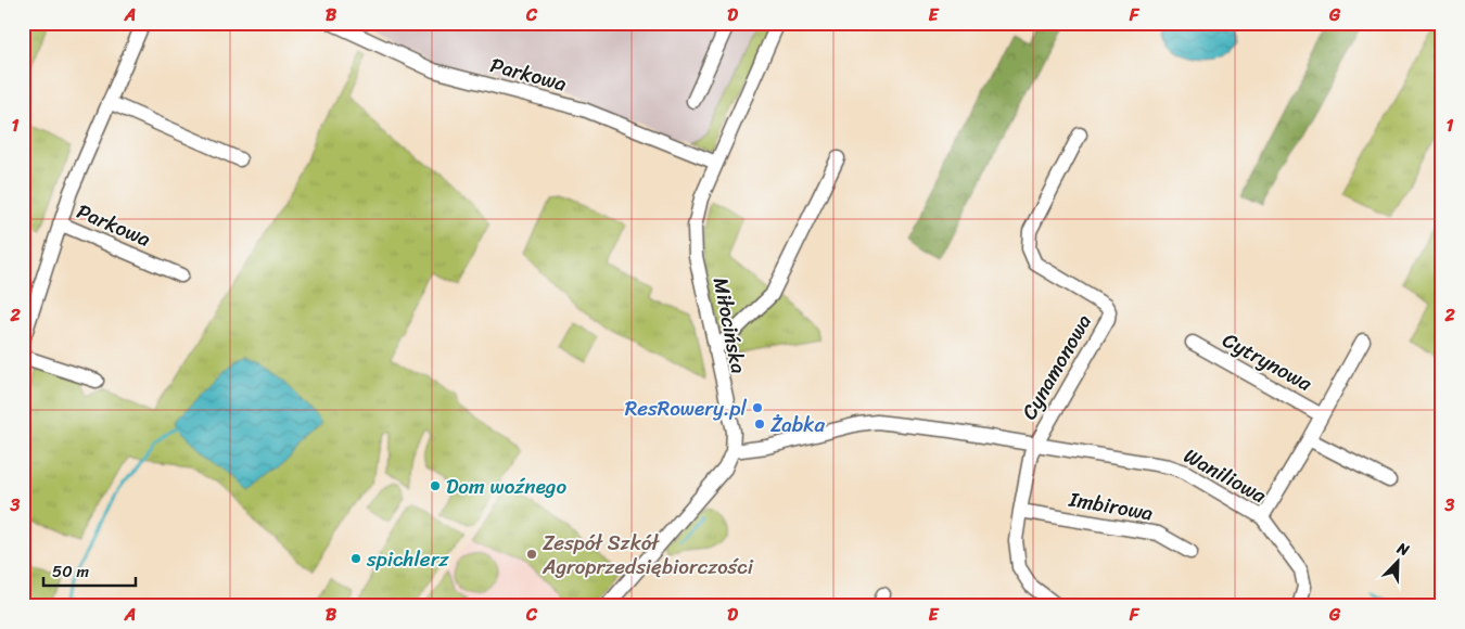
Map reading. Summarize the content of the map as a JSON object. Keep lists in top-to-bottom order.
{
  "streets": {
    "street": [
      "Parkowa",
      "Miłocińska",
      "Cytrynowa",
      "Cynamonowa",
      "Waniliowa",
      "Imbirowa"
    ]
  },
  "crossings": [
    ["Parkowa", "Miłocińska"],
    ["Miłocińska", "Waniliowa"],
    ["Cytrynowa", "Waniliowa"],
    ["Cynamonowa", "Waniliowa"]
  ],
  "places": [
    "ResRowery.pl",
    "Żabka",
    "Dom woźnego",
    "Zespół Szkół Agroprzedsiębiorczości",
    "spichlerz"
  ],
  "scale_bar": "50 m",
  "north": "top right",
  "grid": {
    "columns": [
      "A",
      "B",
      "C",
      "D",
      "E",
      "F",
      "G"
    ],
    "rows": ["1", "2", "3"]
  }
}
